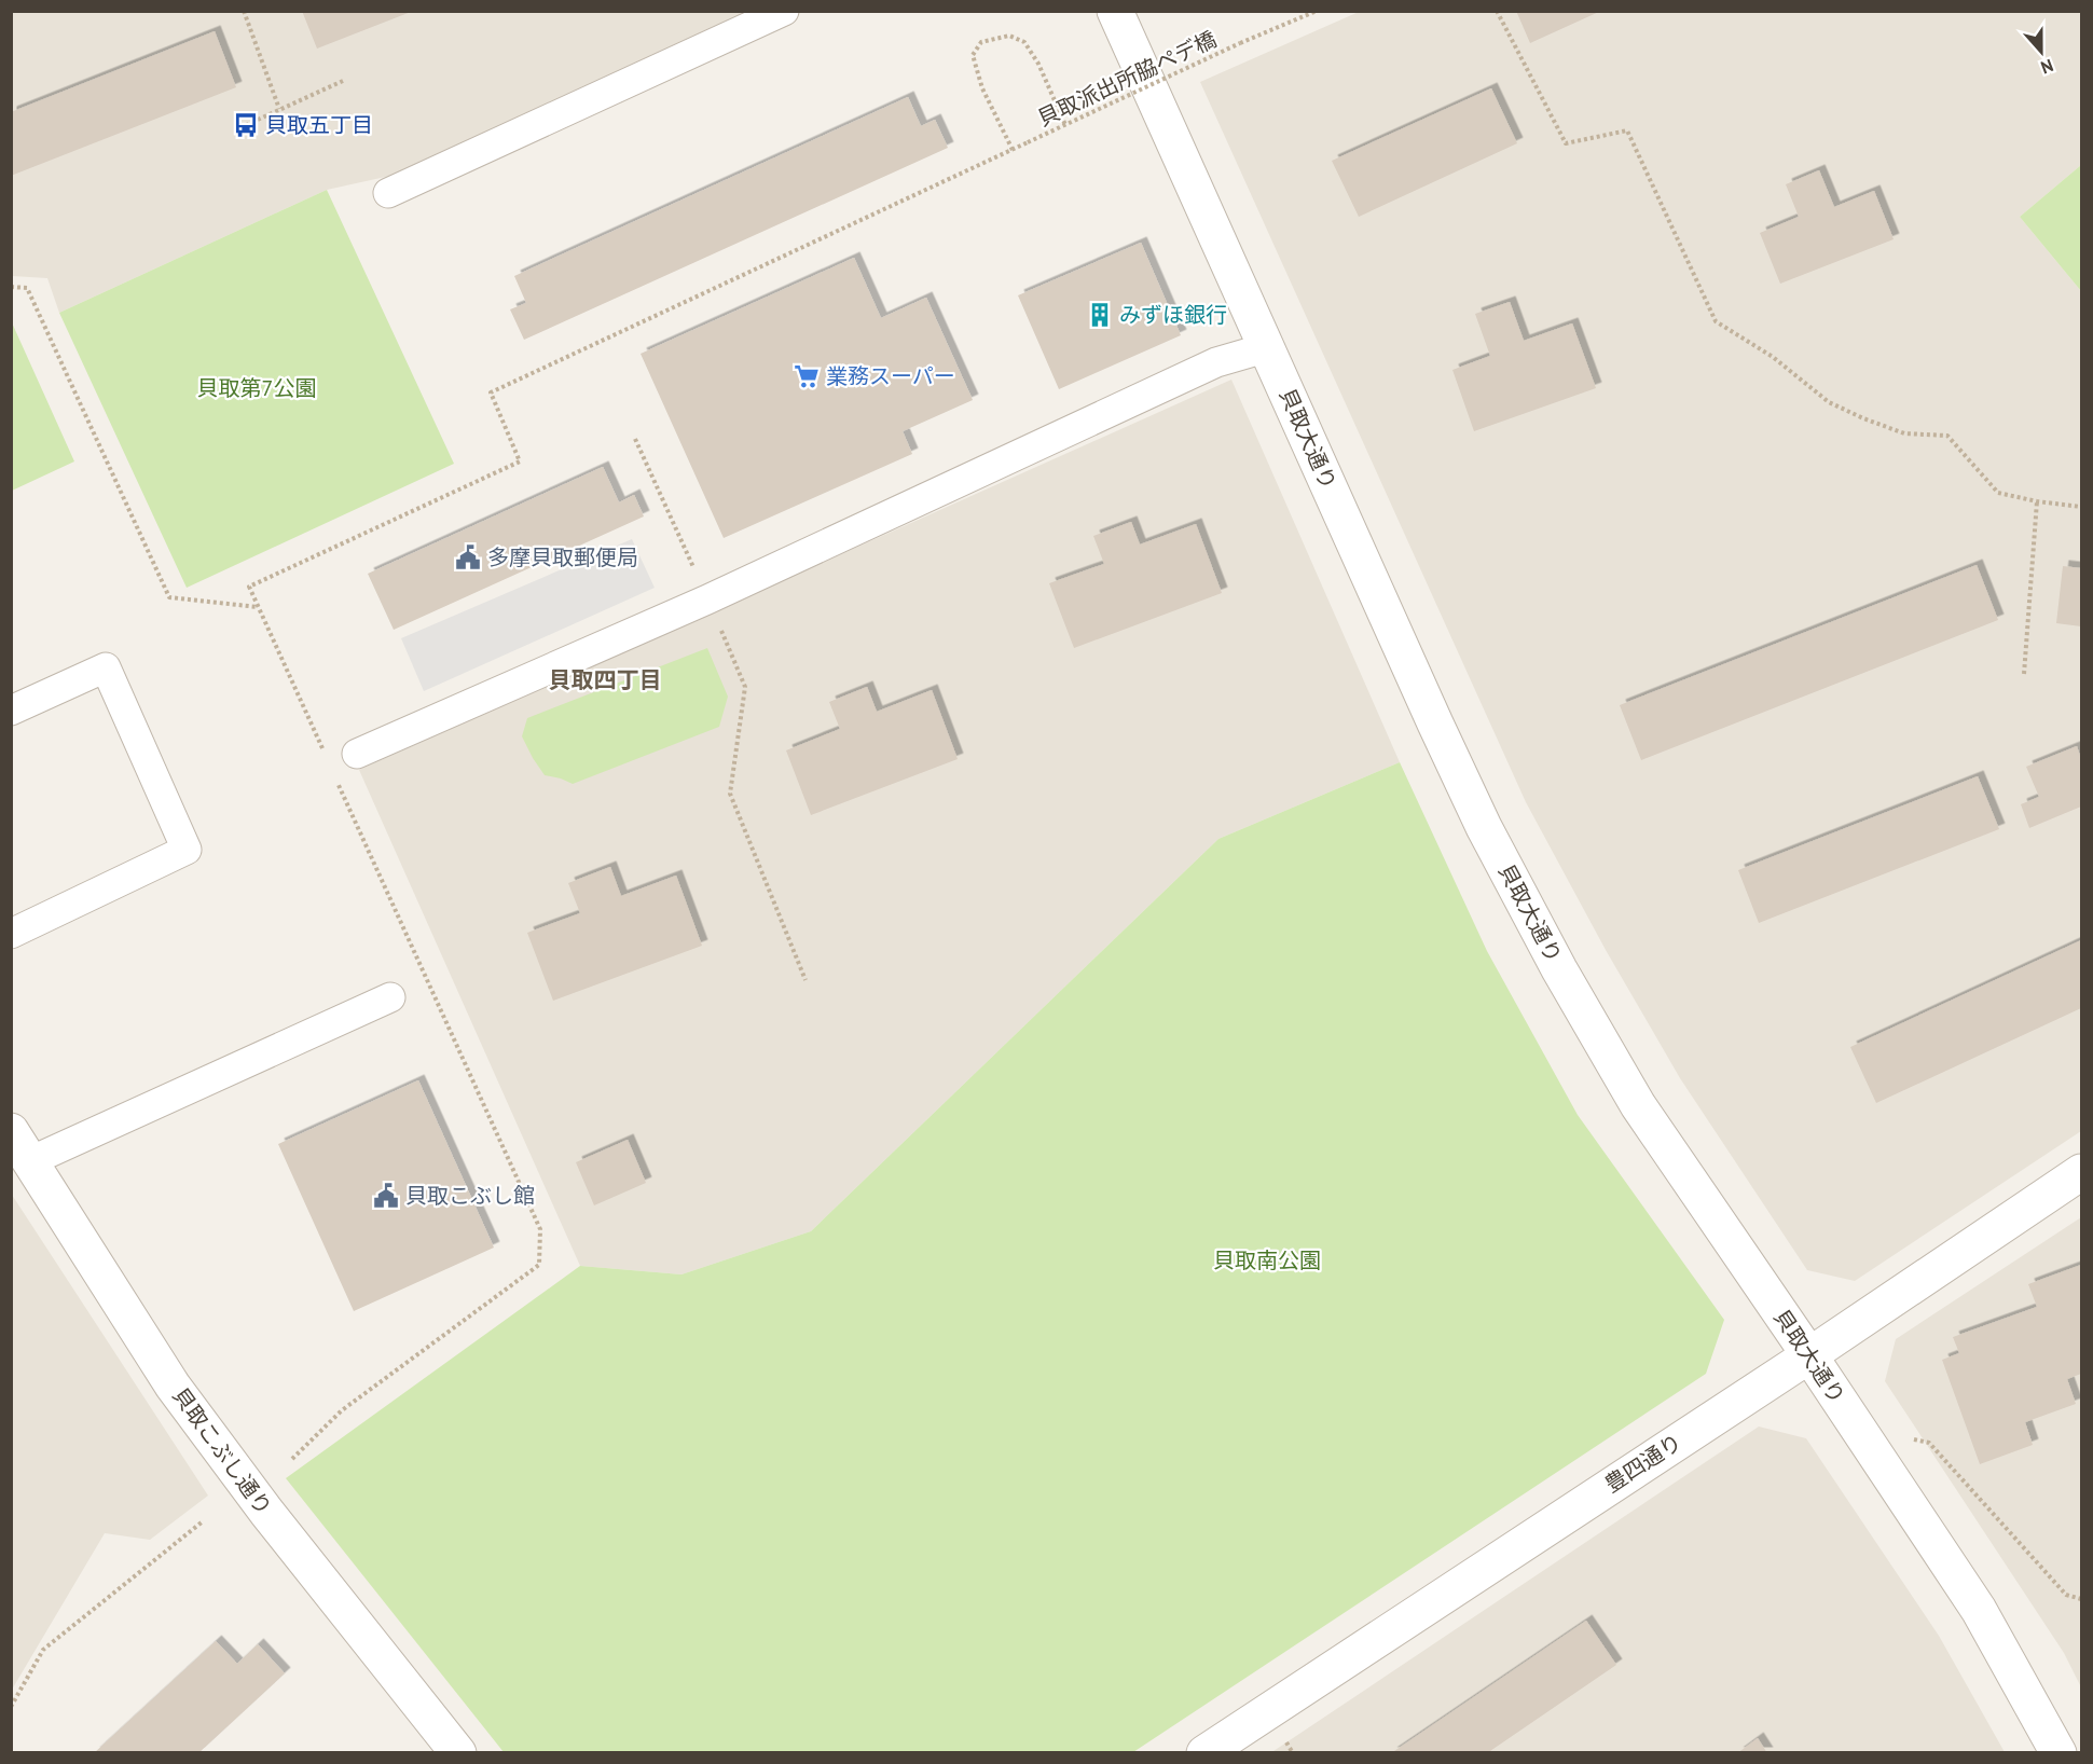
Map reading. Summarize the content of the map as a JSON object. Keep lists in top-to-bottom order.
{
  "streets": {
    "street": ["貝取大通り", "貝取こぶし通り", "豊四通り"],
    "path": ["貝取派出所脇ペデ橋"]
  },
  "crossings": [
    ["貝取大通り", "豊四通り"]
  ],
  "districts": ["貝取四丁目"],
  "parks": ["貝取第7公園", "貝取南公園"],
  "places": {
    "bus stop": ["貝取五丁目"],
    "building": ["みずほ銀行"],
    "supermarket": ["業務スーパー"],
    "public building": ["多摩貝取郵便局", "貝取こぶし館"]
  },
  "north": "bottom"
}
